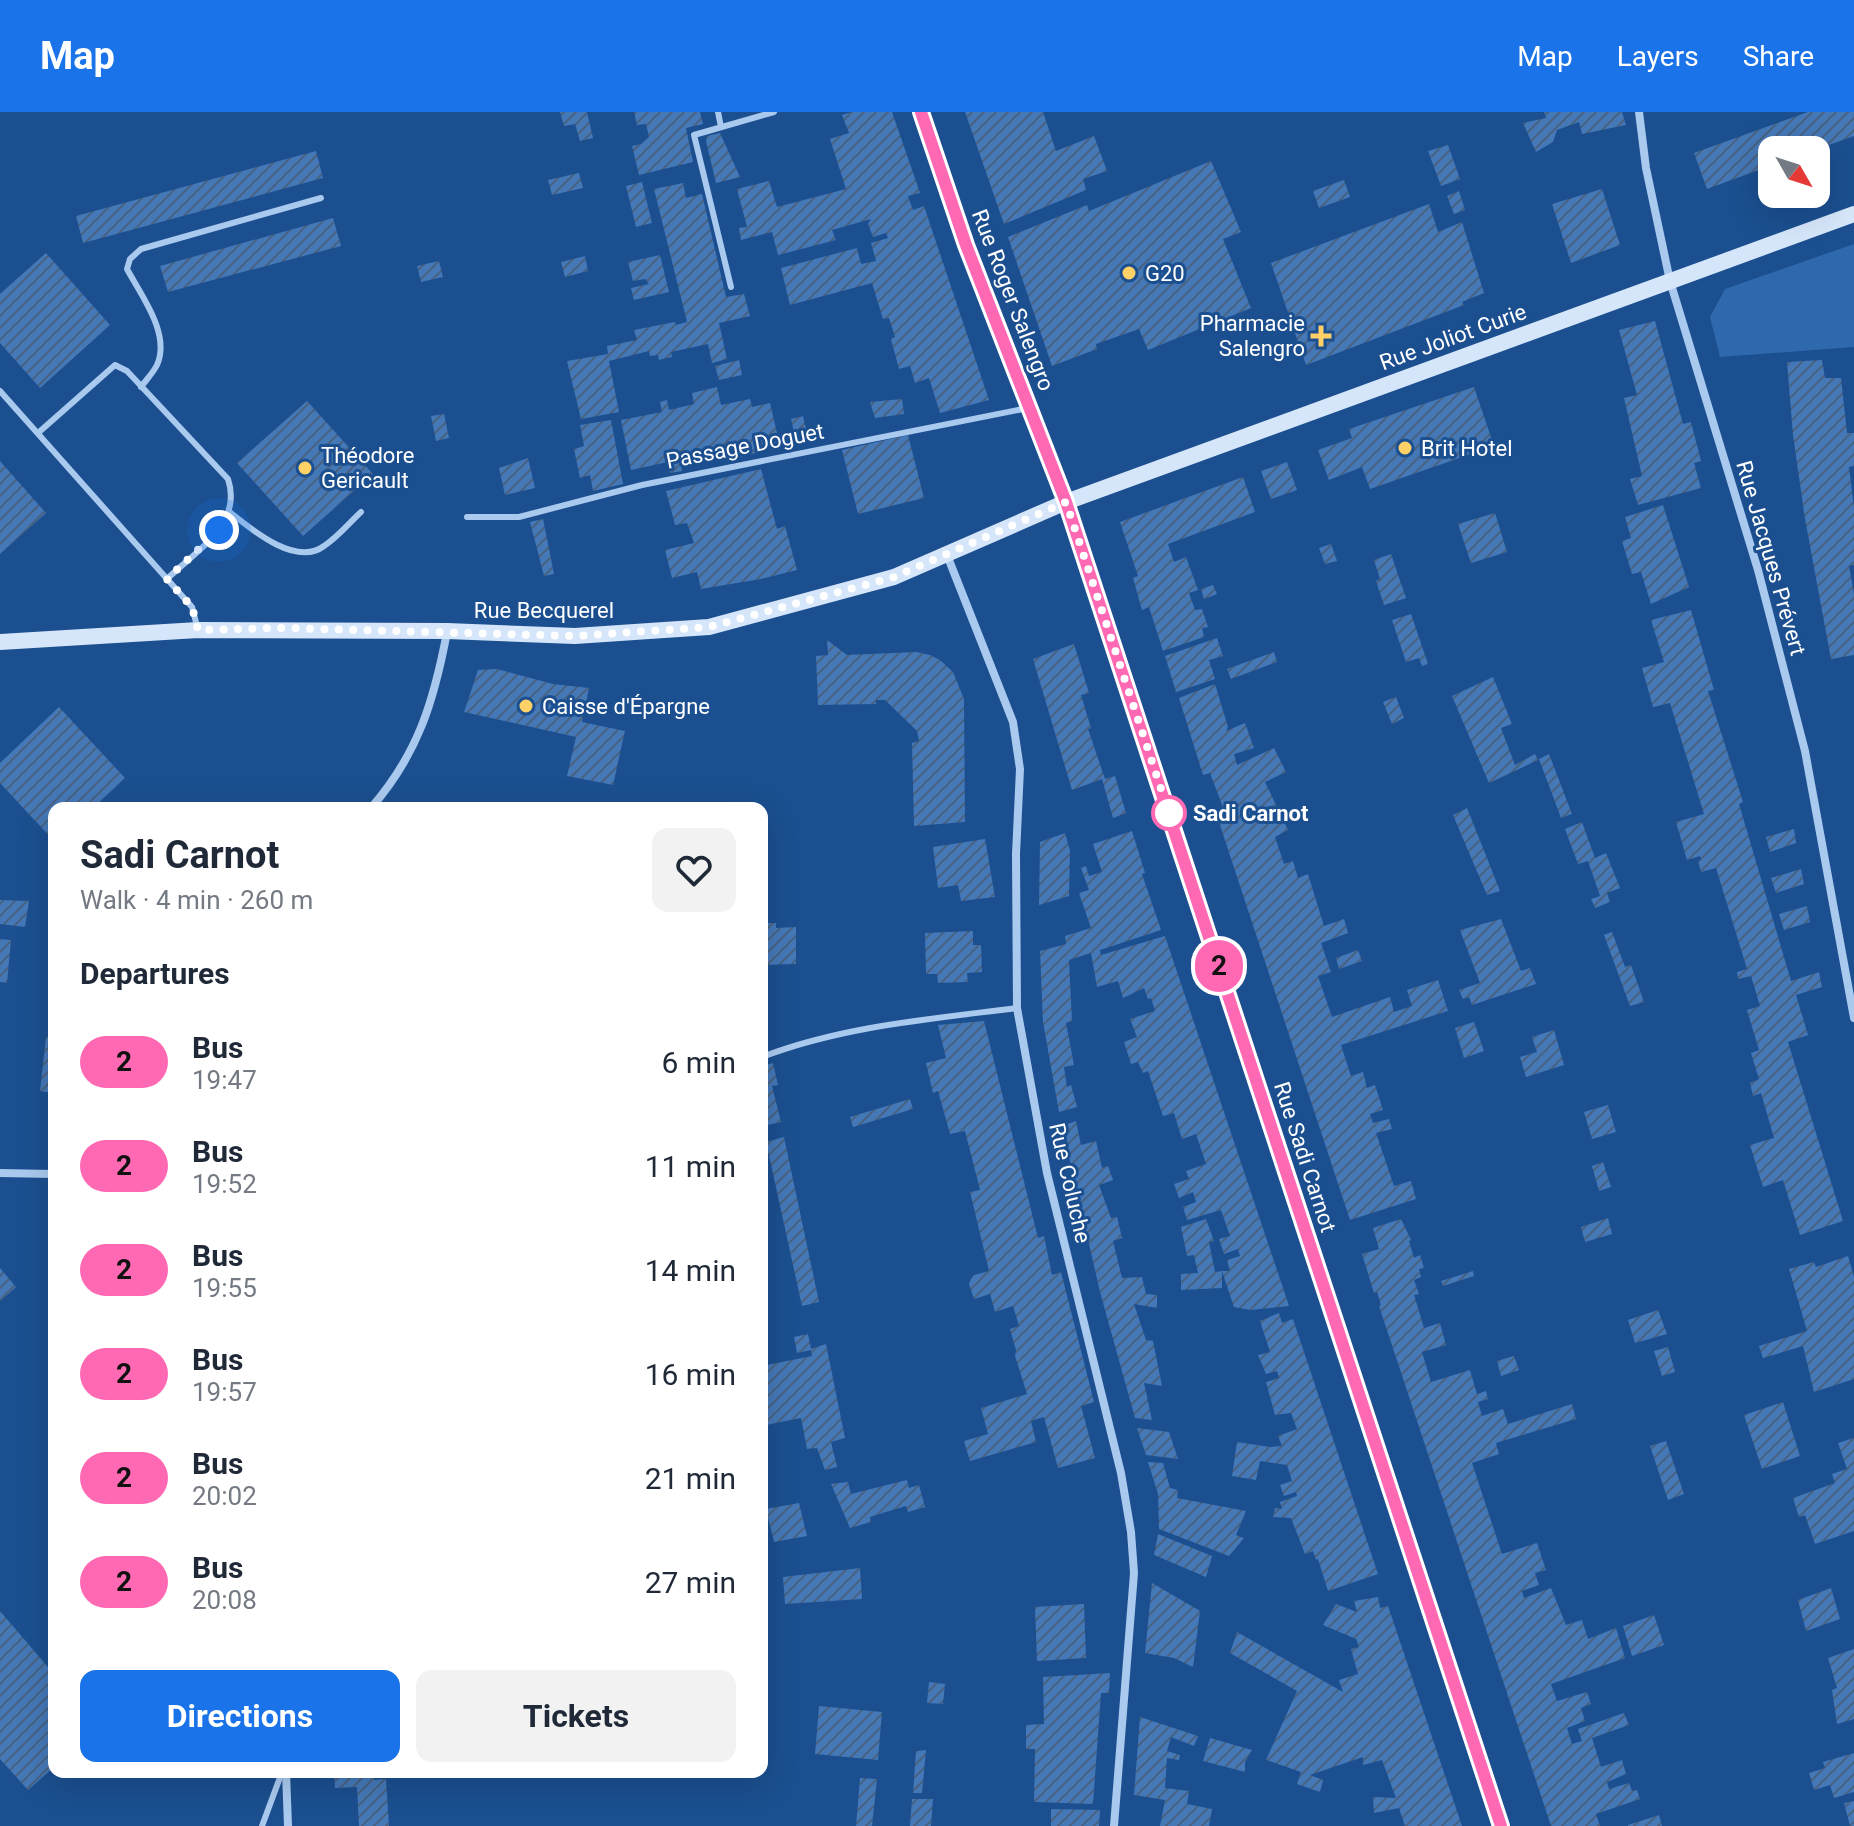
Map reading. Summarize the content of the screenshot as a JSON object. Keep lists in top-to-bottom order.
{
  "streets": {
    "main road": [
      "Rue Roger Salengro",
      "Rue Joliot Curie",
      "Rue Becquerel",
      "Rue Sadi Carnot"
    ],
    "street": ["Rue Jacques Prévert", "Rue Coluche"],
    "lane": ["Passage Doguet"]
  },
  "crossings": [
    ["Rue Roger Salengro", "Rue Joliot Curie"],
    ["Rue Roger Salengro", "Passage Doguet"],
    ["Rue Roger Salengro", "Rue Becquerel"],
    ["Rue Roger Salengro", "Rue Sadi Carnot"],
    ["Rue Joliot Curie", "Rue Jacques Prévert"],
    ["Rue Joliot Curie", "Rue Becquerel"],
    ["Rue Joliot Curie", "Rue Sadi Carnot"],
    ["Rue Becquerel", "Rue Sadi Carnot"],
    ["Rue Becquerel", "Rue Coluche"]
  ],
  "places": {
    "other": [
      "G20",
      "Brit Hotel",
      "Théodore Gericault",
      "Caisse d'Épargne",
      "Sadi Carnot"
    ],
    "health": ["Pharmacie Salengro"]
  },
  "lines": ["bus line 2"],
  "north": "bottom right",
  "page": {
    "header": "Map",
    "nav": ["Map", "Layers", "Share"],
    "on_map": "2",
    "heading": [
      ["Sadi Carnot", "Walk · 4 min · 260 m"],
      "Departures"
    ],
    "list": [
      {
        "mark": "2",
        "name": "Bus",
        "note": "19:47",
        "value": "6 min"
      },
      {
        "mark": "2",
        "name": "Bus",
        "note": "19:52",
        "value": "11 min"
      },
      {
        "mark": "2",
        "name": "Bus",
        "note": "19:55",
        "value": "14 min"
      },
      {
        "mark": "2",
        "name": "Bus",
        "note": "19:57",
        "value": "16 min"
      },
      {
        "mark": "2",
        "name": "Bus",
        "note": "20:02",
        "value": "21 min"
      },
      {
        "mark": "2",
        "name": "Bus",
        "note": "20:08",
        "value": "27 min"
      }
    ],
    "buttons": ["Directions", "Tickets"]
  }
}
